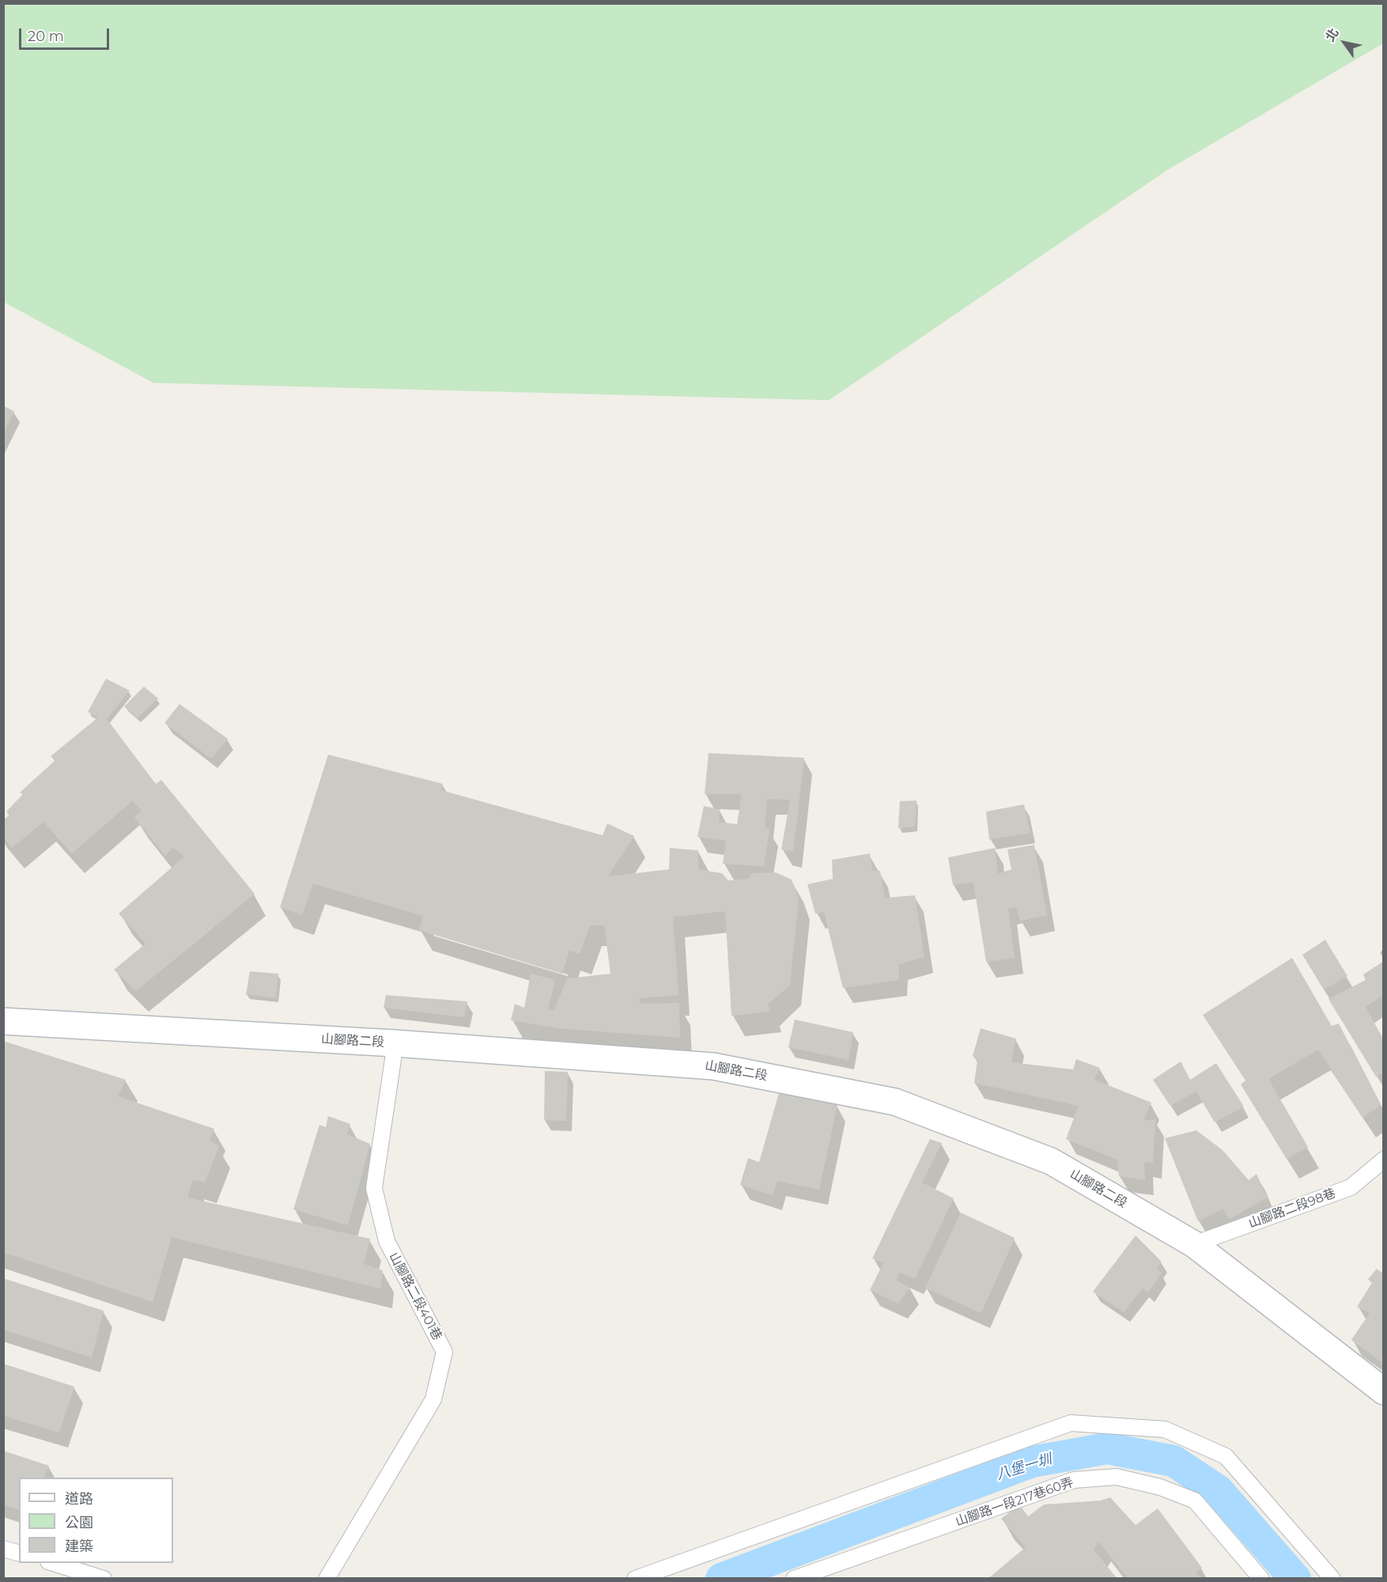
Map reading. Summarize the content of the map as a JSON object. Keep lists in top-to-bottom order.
{
  "streets": {
    "main road": ["山腳路二段"],
    "lane": ["山腳路二段98巷", "山腳路二段401巷", "山腳路一段217巷60弄"]
  },
  "crossings": [
    ["山腳路二段", "山腳路二段98巷"],
    ["山腳路二段", "山腳路二段401巷"]
  ],
  "water": ["八堡一圳"],
  "legend": ["道路", "公園", "建築"],
  "scale_bar": "20 m",
  "north": "top left"
}
